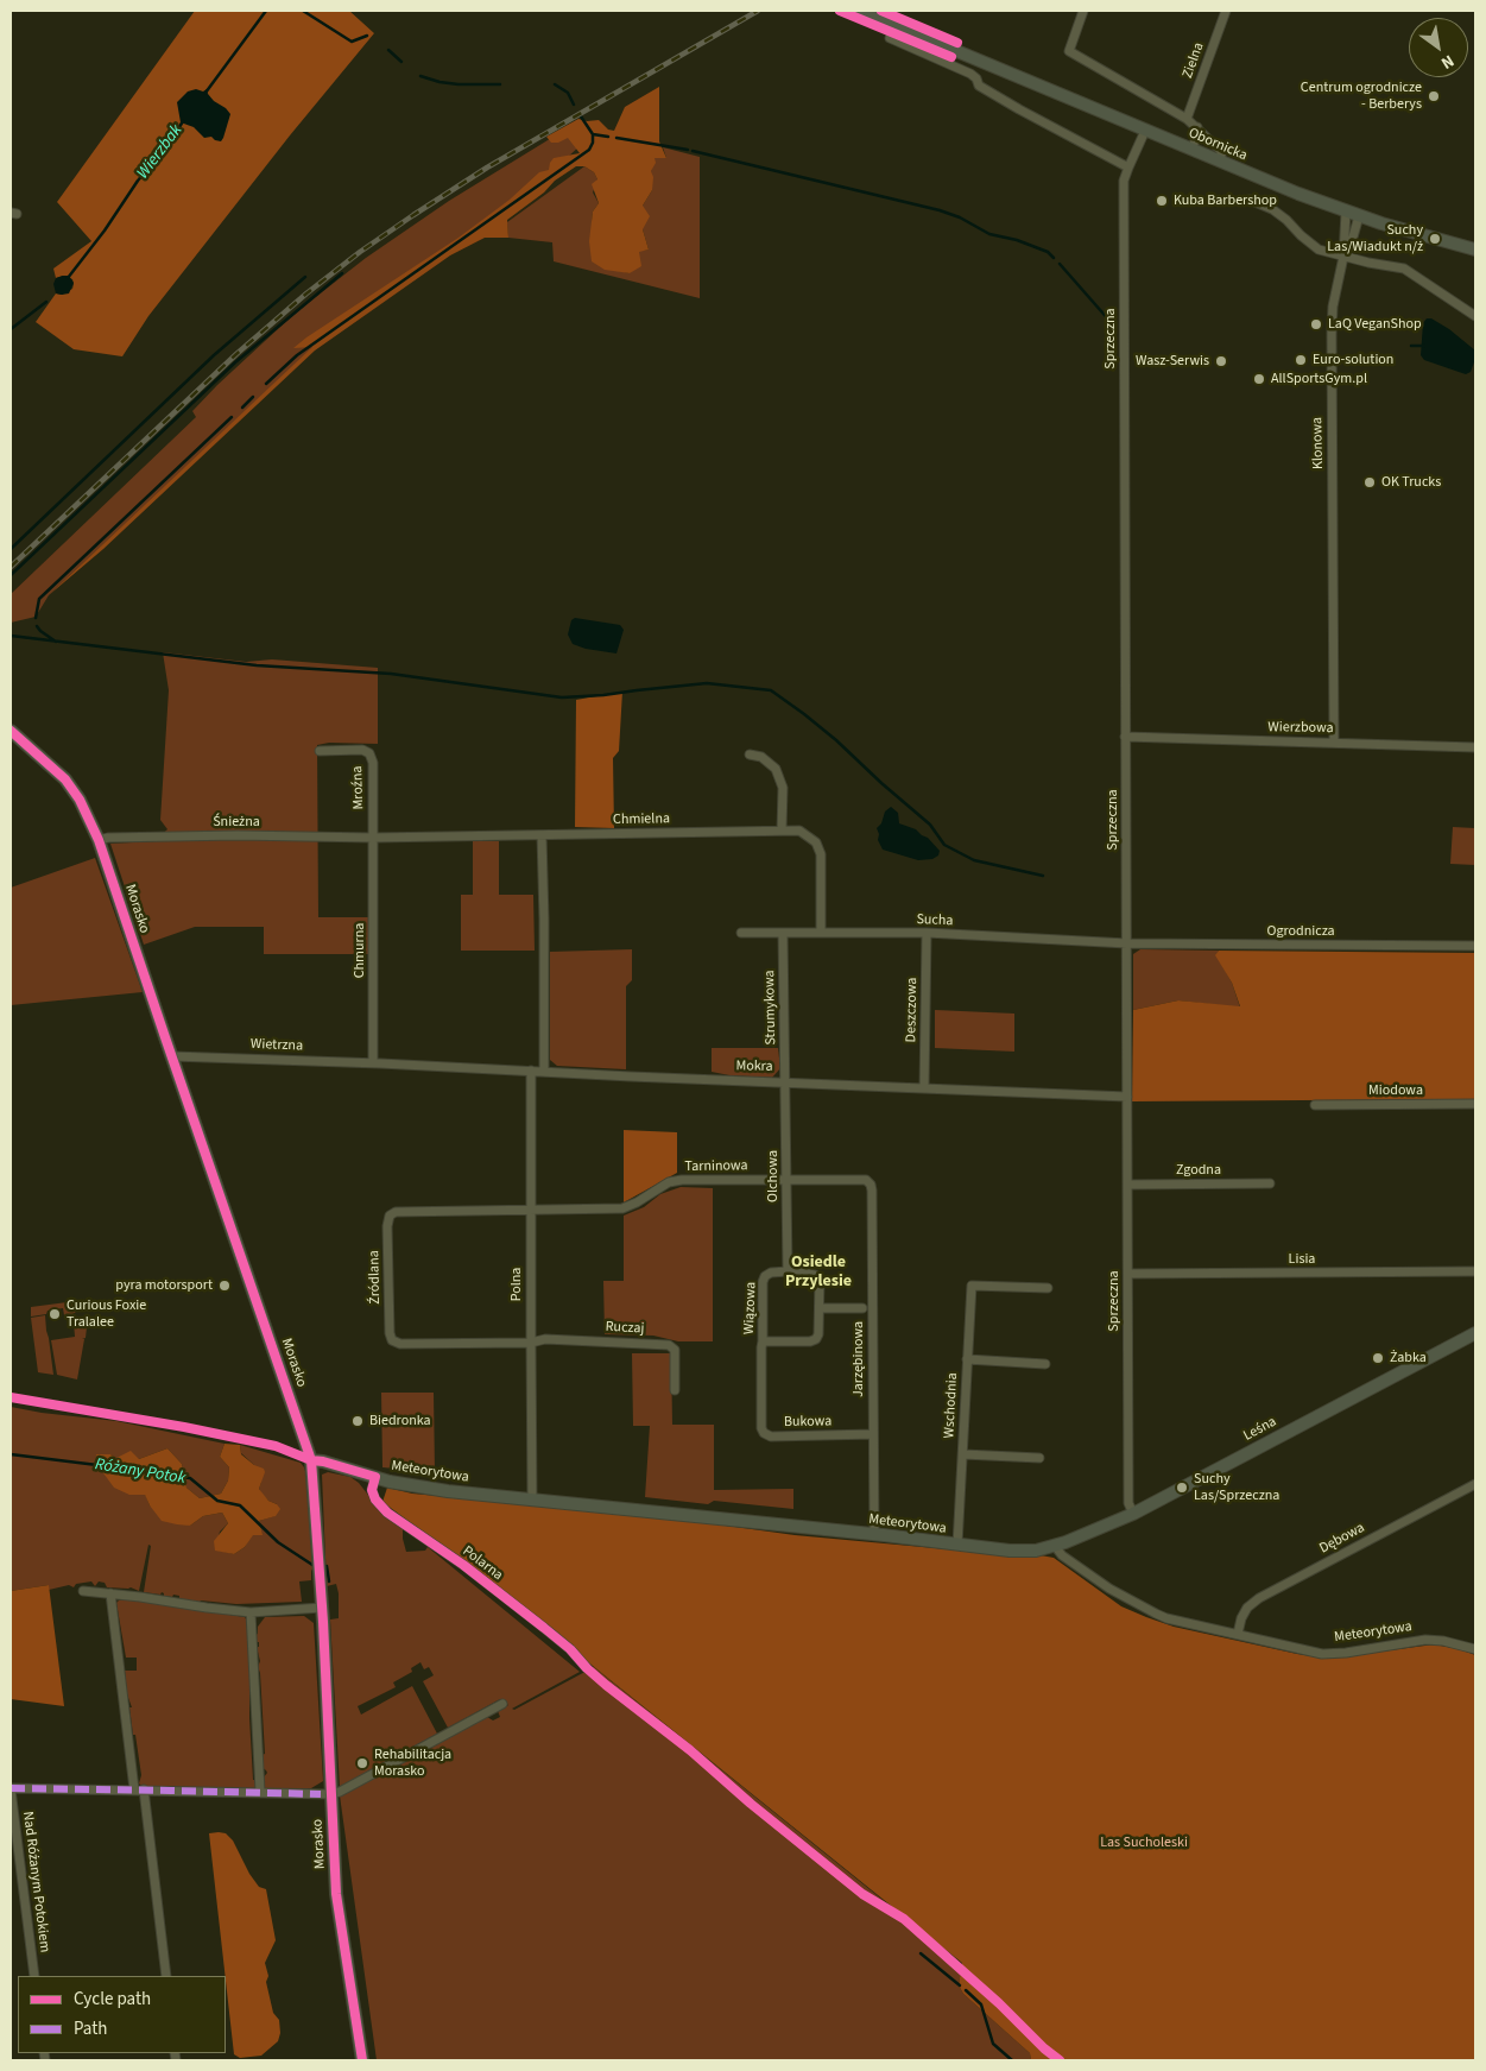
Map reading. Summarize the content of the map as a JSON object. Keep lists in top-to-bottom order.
{
  "streets": {
    "street": [
      "Zielna",
      "Obornicka",
      "Sprzeczna",
      "Klonowa",
      "Wierzbowa",
      "Mroźna",
      "Chmielna",
      "Śnieżna",
      "Morasko",
      "Sucha",
      "Ogrodnicza",
      "Chmurna",
      "Strumykowa",
      "Deszczowa",
      "Wietrzna",
      "Mokra",
      "Miodowa",
      "Tarninowa",
      "Zgodna",
      "Olchowa",
      "Lisia",
      "Źródlana",
      "Polna",
      "Wiązowa",
      "Ruczaj",
      "Jarzębinowa",
      "Wschodnia",
      "Bukowa",
      "Leśna",
      "Meteorytowa",
      "Dębowa",
      "Polarna",
      "Nad Różanym Potokiem"
    ]
  },
  "crossings": [
    ["Obornicka", "Sprzeczna"],
    ["Sprzeczna", "Wierzbowa"],
    ["Sprzeczna", "Sucha"],
    ["Sprzeczna", "Ogrodnicza"],
    ["Sprzeczna", "Mokra"],
    ["Sprzeczna", "Zgodna"],
    ["Sprzeczna", "Lisia"],
    ["Sprzeczna", "Leśna"],
    ["Klonowa", "Wierzbowa"],
    ["Mroźna", "Chmielna"],
    ["Mroźna", "Śnieżna"],
    ["Mroźna", "Chmurna"],
    ["Chmielna", "Śnieżna"],
    ["Chmielna", "Sucha"],
    ["Chmielna", "Chmurna"],
    ["Śnieżna", "Morasko"],
    ["Śnieżna", "Chmurna"],
    ["Morasko", "Wietrzna"],
    ["Morasko", "Meteorytowa"],
    ["Morasko", "Nad Różanym Potokiem"],
    ["Sucha", "Ogrodnicza"],
    ["Sucha", "Strumykowa"],
    ["Sucha", "Deszczowa"],
    ["Chmurna", "Wietrzna"],
    ["Chmurna", "Mokra"],
    ["Strumykowa", "Mokra"],
    ["Strumykowa", "Olchowa"],
    ["Deszczowa", "Mokra"],
    ["Wietrzna", "Mokra"],
    ["Mokra", "Olchowa"],
    ["Mokra", "Polna"],
    ["Tarninowa", "Olchowa"],
    ["Tarninowa", "Źródlana"],
    ["Tarninowa", "Polna"],
    ["Tarninowa", "Jarzębinowa"],
    ["Olchowa", "Wiązowa"],
    ["Źródlana", "Polna"],
    ["Źródlana", "Ruczaj"],
    ["Polna", "Ruczaj"],
    ["Polna", "Meteorytowa"],
    ["Wiązowa", "Bukowa"],
    ["Jarzębinowa", "Bukowa"],
    ["Jarzębinowa", "Meteorytowa"],
    ["Wschodnia", "Meteorytowa"],
    ["Leśna", "Meteorytowa"],
    ["Meteorytowa", "Dębowa"],
    ["Meteorytowa", "Polarna"]
  ],
  "districts": ["Osiedle Przylesie"],
  "water": ["Wierzbak", "Różany Potok"],
  "parks": ["Las Sucholeski"],
  "places": [
    "Centrum ogrodnicze - Berberys",
    "Kuba Barbershop",
    "Suchy Las/Wiadukt n/ż",
    "LaQ VeganShop",
    "Euro-solution",
    "Wasz-Serwis",
    "AllSportsGym.pl",
    "OK Trucks",
    "pyra motorsport",
    "Curious Foxie Tralalee",
    "Żabka",
    "Biedronka",
    "Suchy Las/Sprzeczna",
    "Rehabilitacja Morasko"
  ],
  "legend": ["Cycle path", "Path"],
  "north": "bottom right"
}
